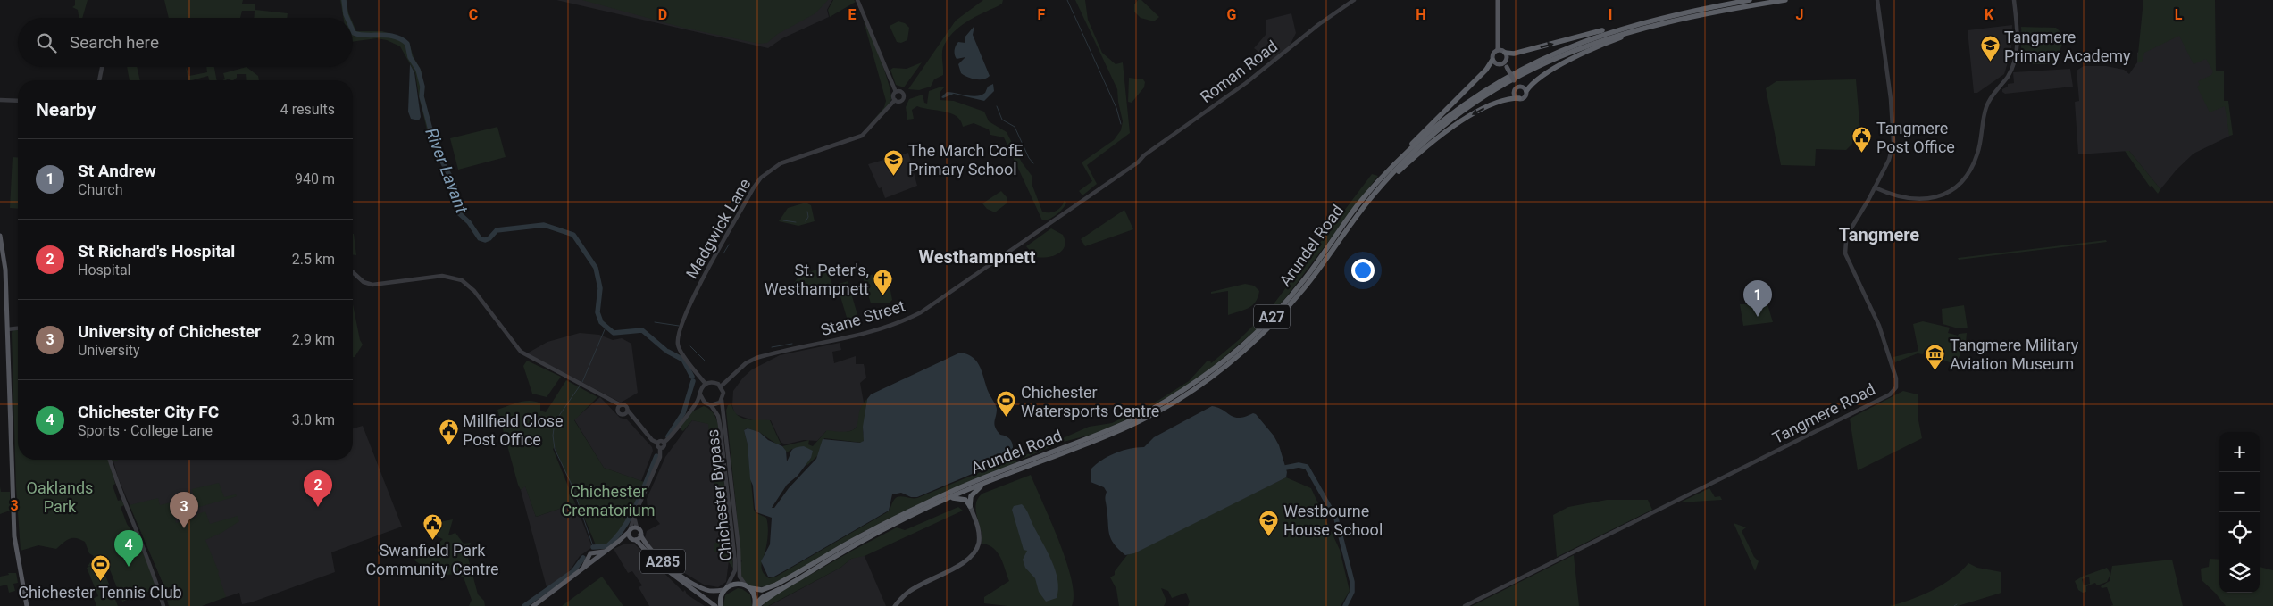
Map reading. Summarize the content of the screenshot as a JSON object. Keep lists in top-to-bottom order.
{
  "streets": {
    "highway": ["Arundel Road", "A27"],
    "main road": ["A285"],
    "street": [
      "Roman Road",
      "Madgwick Lane",
      "Stane Street",
      "Tangmere Road",
      "Chichester Bypass"
    ]
  },
  "crossings": [
    ["Roman Road", "Stane Street"],
    ["Madgwick Lane", "Stane Street"],
    ["Madgwick Lane", "Chichester Bypass"],
    ["Arundel Road", "Chichester Bypass"],
    ["Arundel Road", "A285"],
    ["Stane Street", "Chichester Bypass"],
    ["Chichester Bypass", "A285"]
  ],
  "districts": ["Tangmere", "Westhampnett"],
  "water": ["River Lavant"],
  "parks": ["Oaklands Park", "Chichester Crematorium"],
  "places": {
    "school or university": ["Tangmere Primary Academy", "The March CofE Primary School", "Westbourne House School"],
    "public building": ["Tangmere Post Office", "Millfield Close Post Office", "Swanfield Park Community Centre"],
    "church": ["St. Peter's, Westhampnett"],
    "museum": ["Tangmere Military Aviation Museum"],
    "sports": ["Chichester Watersports Centre", "Chichester Tennis Club"]
  },
  "page": {
    "search": "Search here",
    "heading": ["Nearby", "4 results"],
    "list": [
      {
        "mark": "1",
        "name": "St Andrew",
        "note": "Church",
        "value": "940 m"
      },
      {
        "mark": "2",
        "name": "St Richard's Hospital",
        "note": "Hospital",
        "value": "2.5 km"
      },
      {
        "mark": "3",
        "name": "University of Chichester",
        "note": "University",
        "value": "2.9 km"
      },
      {
        "mark": "4",
        "name": "Chichester City FC",
        "note": "Sports · College Lane",
        "value": "3.0 km"
      }
    ],
    "pins": [
      "1",
      "2",
      "3",
      "4"
    ],
    "map_buttons": ["+", "−"]
  },
  "grid": {
    "columns": [
      "C",
      "D",
      "E",
      "F",
      "G",
      "H",
      "I",
      "J",
      "K",
      "L"
    ],
    "rows": ["3"]
  }
}
